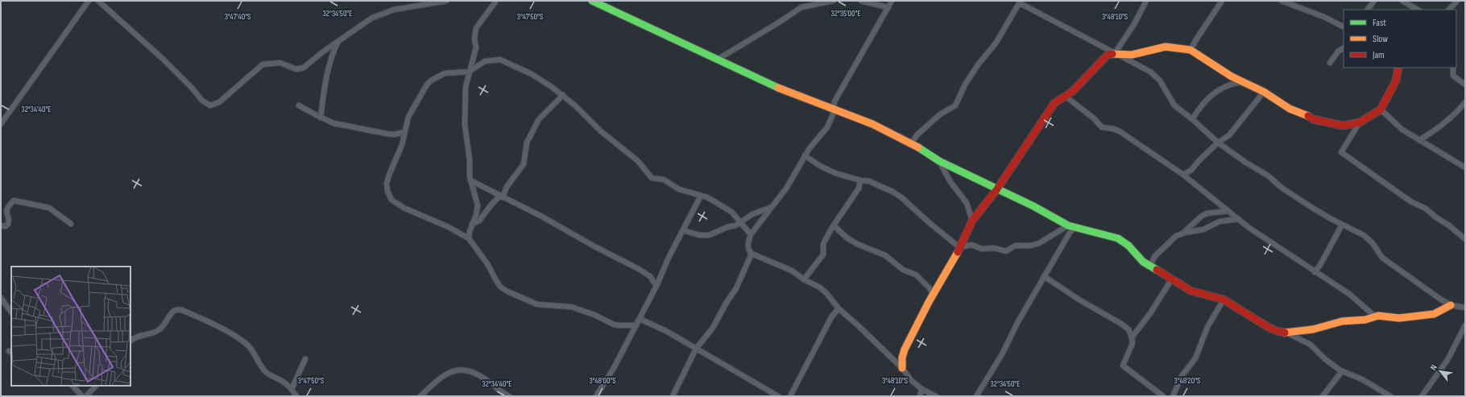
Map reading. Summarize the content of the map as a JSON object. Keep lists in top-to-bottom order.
{
  "legend": ["Fast", "Slow", "Jam"],
  "north": "top left",
  "coordinates": [
    "32°34'50\"E",
    "32°35'00\"E",
    "3°47'40\"S",
    "3°47'50\"S",
    "3°48'10\"S",
    "32°34'40\"E",
    "3°48'00\"S",
    "3°48'20\"S"
  ]
}
